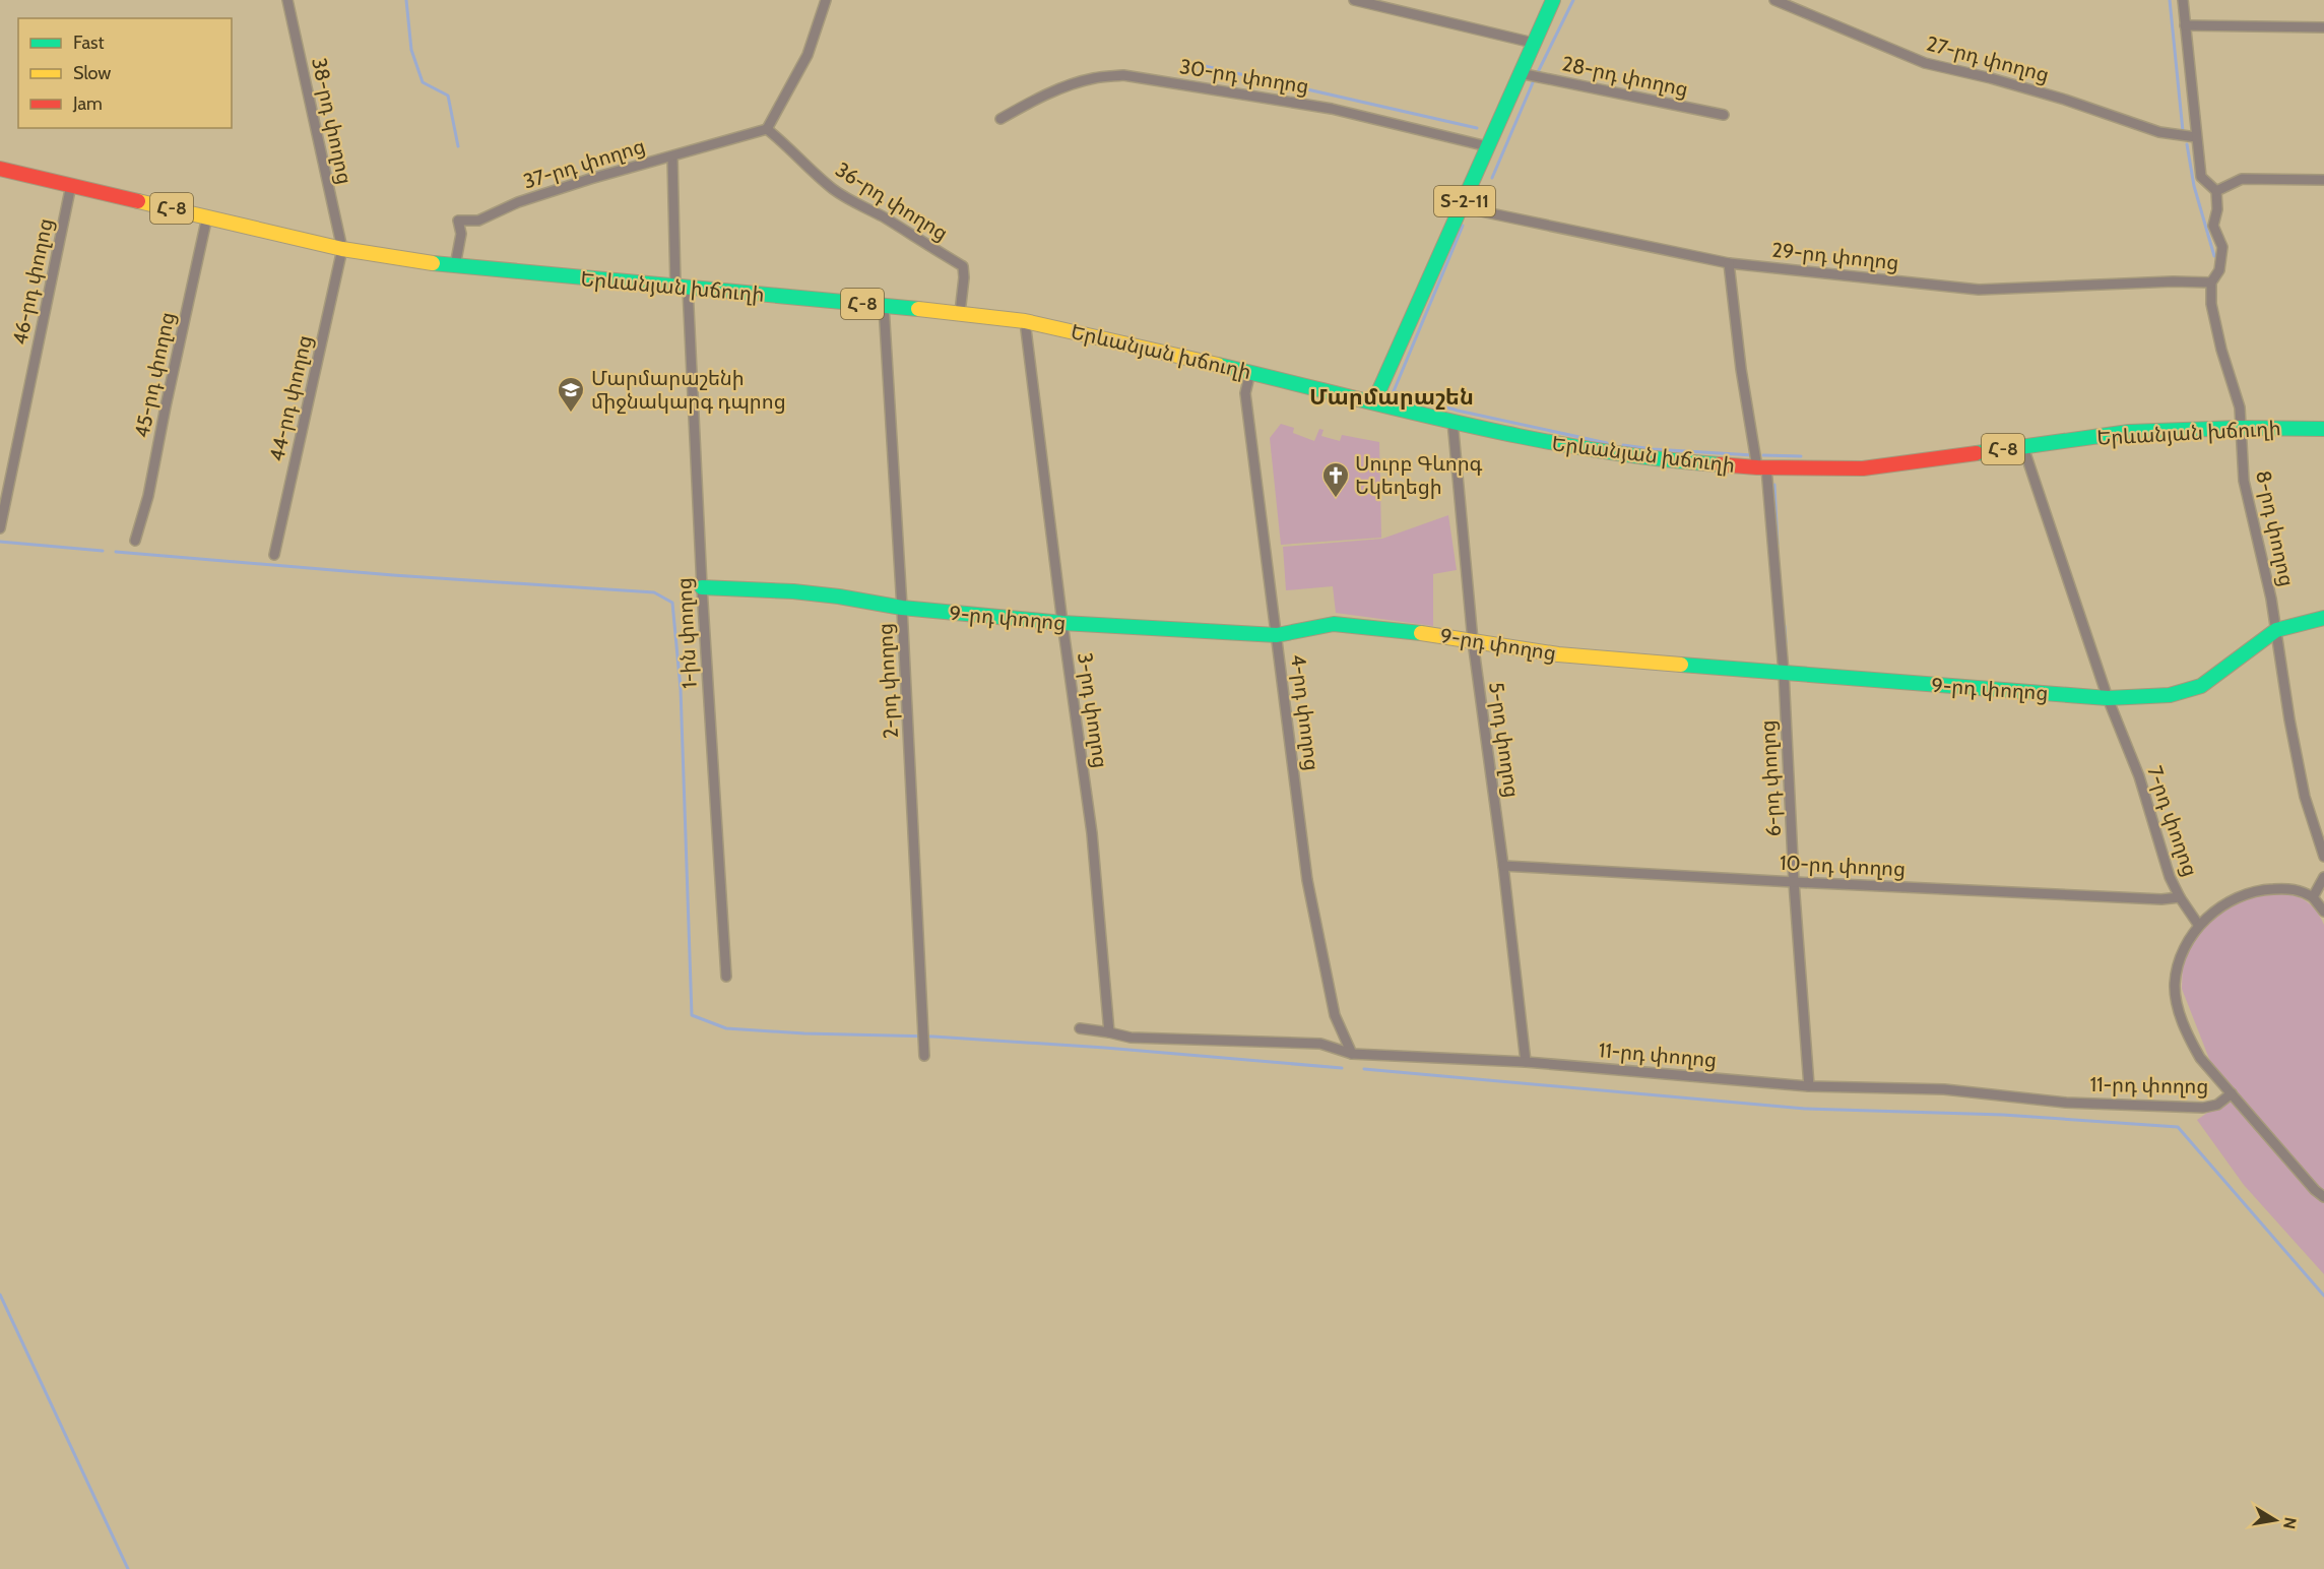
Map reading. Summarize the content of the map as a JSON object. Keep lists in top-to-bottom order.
{
  "streets": {
    "main road": [
      "Տ-2-11",
      "Հ-8",
      "Երևանյան խճուղի",
      "9-րդ փողոց"
    ],
    "street": [
      "27-րդ փողոց",
      "30-րդ փողոց",
      "28-րդ փողոց",
      "38-րդ փողոց",
      "37-րդ փողոց",
      "36-րդ փողոց",
      "29-րդ փողոց",
      "46-րդ փողոց",
      "45-րդ փողոց",
      "44-րդ փողոց",
      "8-րդ փողոց",
      "1-ին փողոց",
      "2-րդ փողոց",
      "3-րդ փողոց",
      "4-րդ փողոց",
      "5-րդ փողոց",
      "6-րդ փողոց",
      "7-րդ փողոց",
      "10-րդ փողոց",
      "11-րդ փողոց"
    ]
  },
  "crossings": [
    ["30-րդ փողոց", "Տ-2-11"],
    ["28-րդ փողոց", "Տ-2-11"],
    ["38-րդ փողոց", "Երևանյան խճուղի"],
    ["38-րդ փողոց", "44-րդ փողոց"],
    ["37-րդ փողոց", "36-րդ փողոց"],
    ["37-րդ փողոց", "Երևանյան խճուղի"],
    ["37-րդ փողոց", "1-ին փողոց"],
    ["36-րդ փողոց", "Երևանյան խճուղի"],
    ["Տ-2-11", "29-րդ փողոց"],
    ["Տ-2-11", "Երևանյան խճուղի"],
    ["29-րդ փողոց", "8-րդ փողոց"],
    ["29-րդ փողոց", "6-րդ փողոց"],
    ["46-րդ փողոց", "Երևանյան խճուղի"],
    ["Երևանյան խճուղի", "45-րդ փողոց"],
    ["Երևանյան խճուղի", "44-րդ փողոց"],
    ["Երևանյան խճուղի", "8-րդ փողոց"],
    ["Երևանյան խճուղի", "1-ին փողոց"],
    ["Երևանյան խճուղի", "2-րդ փողոց"],
    ["Երևանյան խճուղի", "3-րդ փողոց"],
    ["Երևանյան խճուղի", "4-րդ փողոց"],
    ["Երևանյան խճուղի", "5-րդ փողոց"],
    ["Երևանյան խճուղի", "6-րդ փողոց"],
    ["Երևանյան խճուղի", "7-րդ փողոց"],
    ["8-րդ փողոց", "9-րդ փողոց"],
    ["9-րդ փողոց", "1-ին փողոց"],
    ["9-րդ փողոց", "2-րդ փողոց"],
    ["9-րդ փողոց", "3-րդ փողոց"],
    ["9-րդ փողոց", "4-րդ փողոց"],
    ["9-րդ փողոց", "5-րդ փողոց"],
    ["9-րդ փողոց", "6-րդ փողոց"],
    ["9-րդ փողոց", "7-րդ փողոց"],
    ["3-րդ փողոց", "11-րդ փողոց"],
    ["4-րդ փողոց", "11-րդ փողոց"],
    ["5-րդ փողոց", "10-րդ փողոց"],
    ["5-րդ փողոց", "11-րդ փողոց"],
    ["6-րդ փողոց", "10-րդ փողոց"],
    ["6-րդ փողոց", "11-րդ փողոց"],
    ["7-րդ փողոց", "10-րդ փողոց"]
  ],
  "districts": ["Մարմարաշեն"],
  "places": {
    "school or university": ["Մարմարաշենի միջնակարգ դպրոց"],
    "church": ["Սուրբ Գևորգ Եկեղեցի"]
  },
  "legend": ["Fast", "Slow", "Jam"],
  "north": "right"
}
